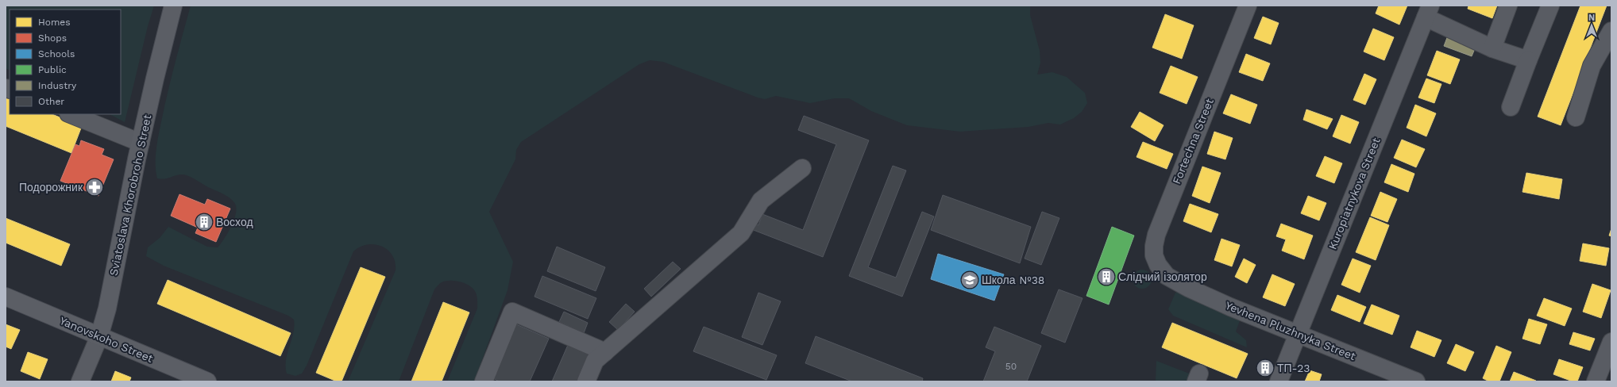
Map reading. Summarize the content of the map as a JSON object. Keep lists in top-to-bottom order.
{
  "streets": {
    "main road": ["Sviatoslava Khorobroho Street", "Yanovskoho Street"],
    "street": ["Fortechna Street", "Kuropiatnykova Street", "Yevhena Pluzhnyka Street"]
  },
  "crossings": [
    ["Fortechna Street", "Yevhena Pluzhnyka Street"],
    ["Kuropiatnykova Street", "Yevhena Pluzhnyka Street"],
    ["Sviatoslava Khorobroho Street", "Yanovskoho Street"]
  ],
  "places": {
    "pharmacy": ["Подорожник"],
    "building": ["Восход", "Слідчий ізолятор", "ТП-23"],
    "school or university": ["Школа №38"]
  },
  "house_numbers": ["50"],
  "legend": [
    "Homes",
    "Shops",
    "Schools",
    "Public",
    "Industry",
    "Other"
  ],
  "north": "top"
}
